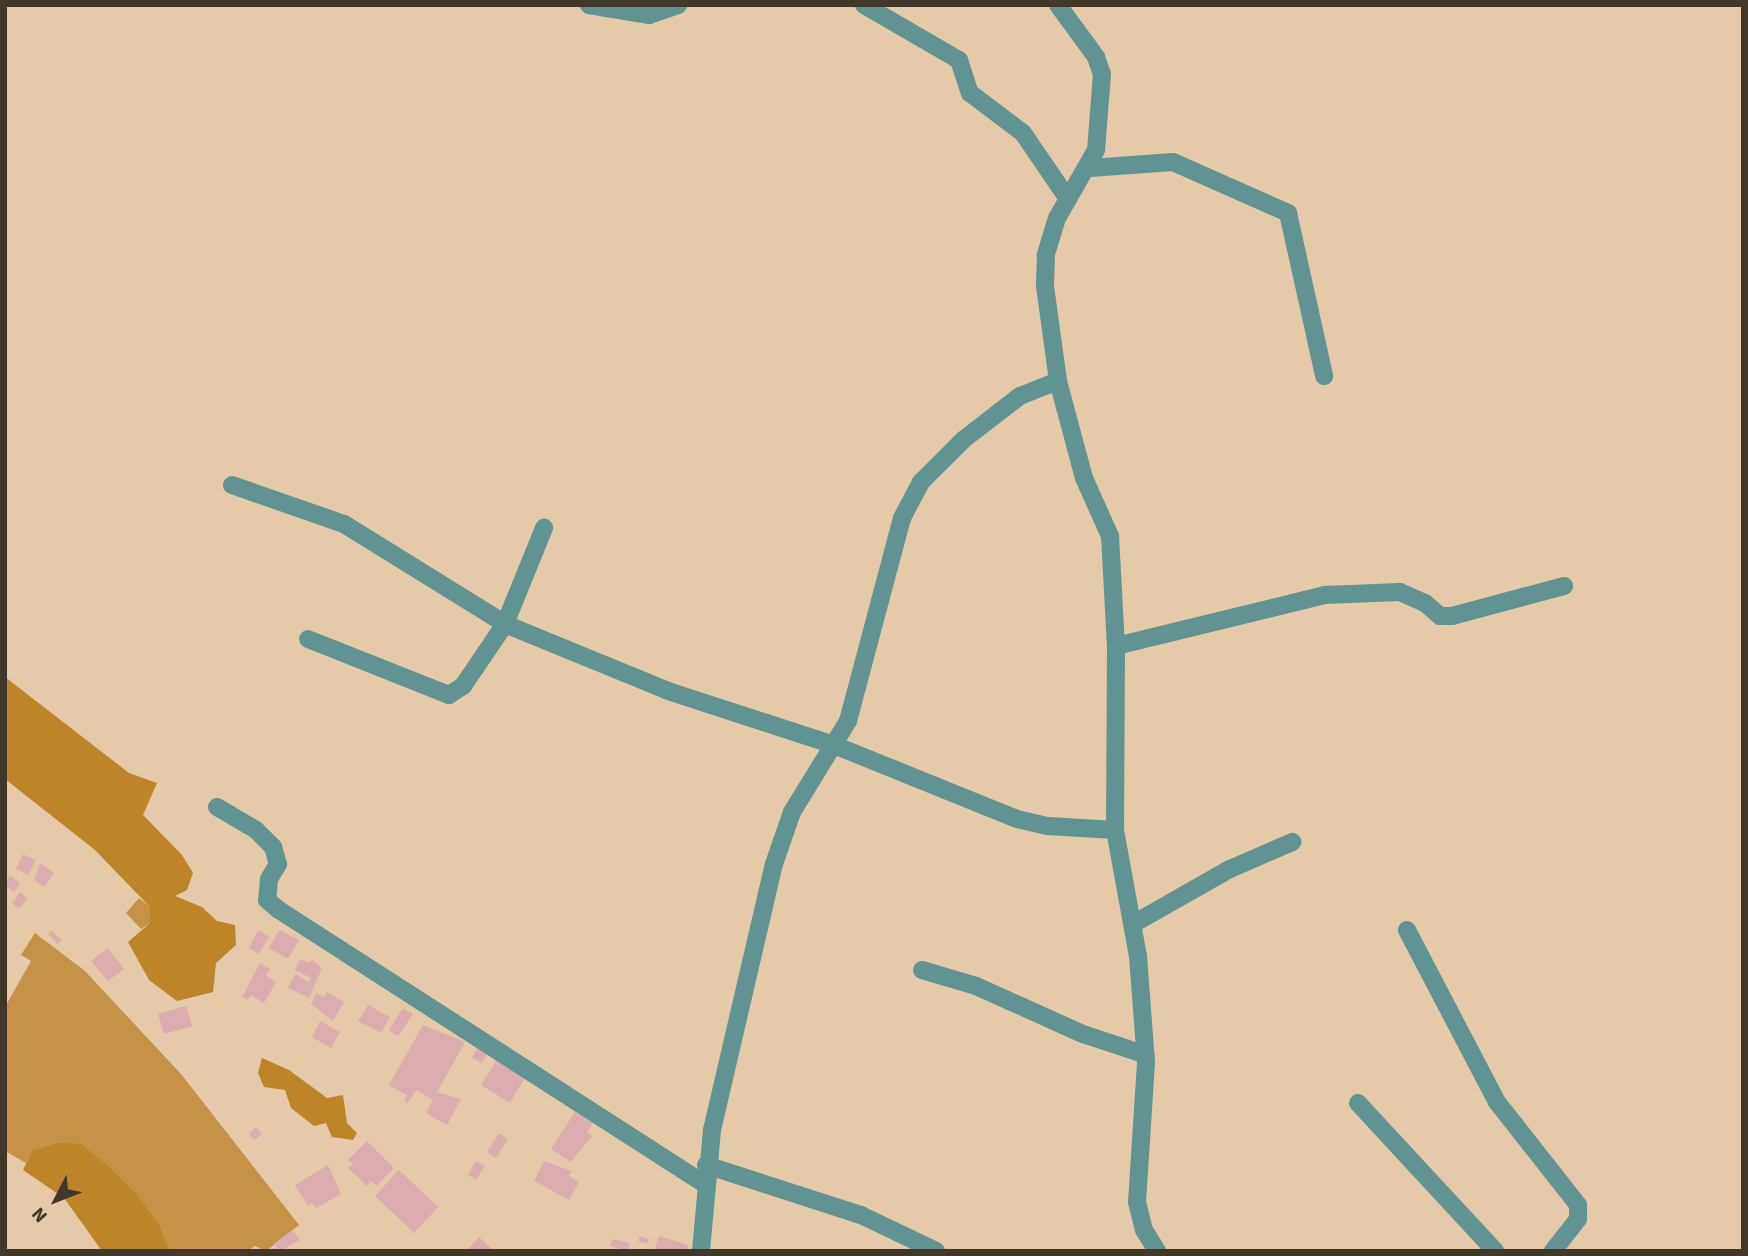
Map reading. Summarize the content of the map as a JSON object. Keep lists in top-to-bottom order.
{
  "north": "bottom left"
}
